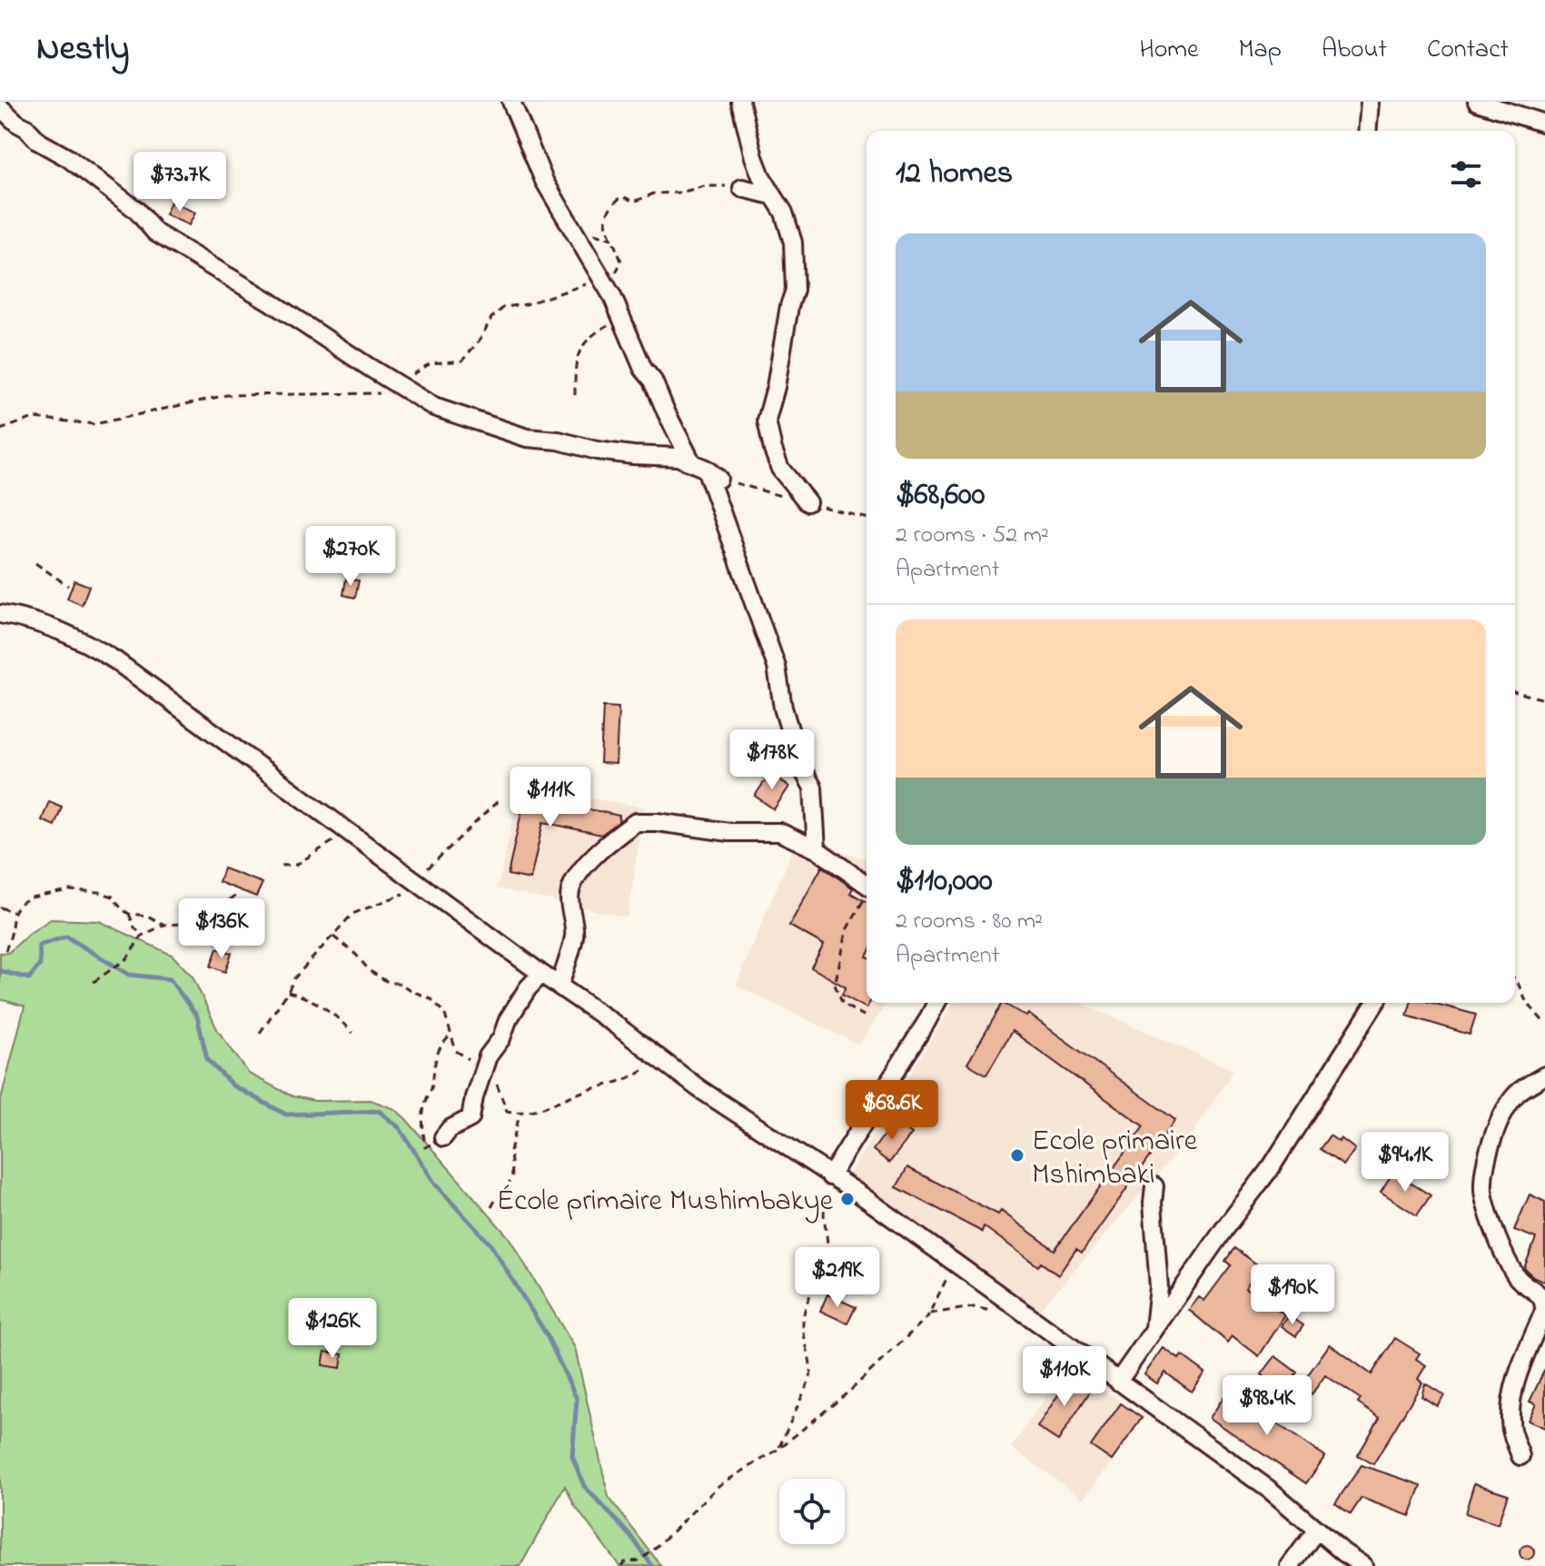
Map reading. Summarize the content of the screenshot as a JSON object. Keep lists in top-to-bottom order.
{
  "places": ["Ecole primaire Mshimbaki", "École primaire Mushimbakye"],
  "page": {
    "header": "Nestly",
    "nav": [
      "Home",
      "Map",
      "About",
      "Contact"
    ],
    "heading": "12 homes",
    "price": [
      "$73.7K",
      "$270K",
      "$178K",
      "$111K",
      "$136K",
      "$68.6K",
      "$94.1K",
      "$219K",
      "$190K",
      "$126K",
      "$110K",
      "$98.4K"
    ],
    "list": [
      {
        "name": "$68,600",
        "note": "2 rooms · 52 m² · Apartment"
      },
      {
        "name": "$110,000",
        "note": "2 rooms · 80 m² · Apartment"
      }
    ]
  }
}
